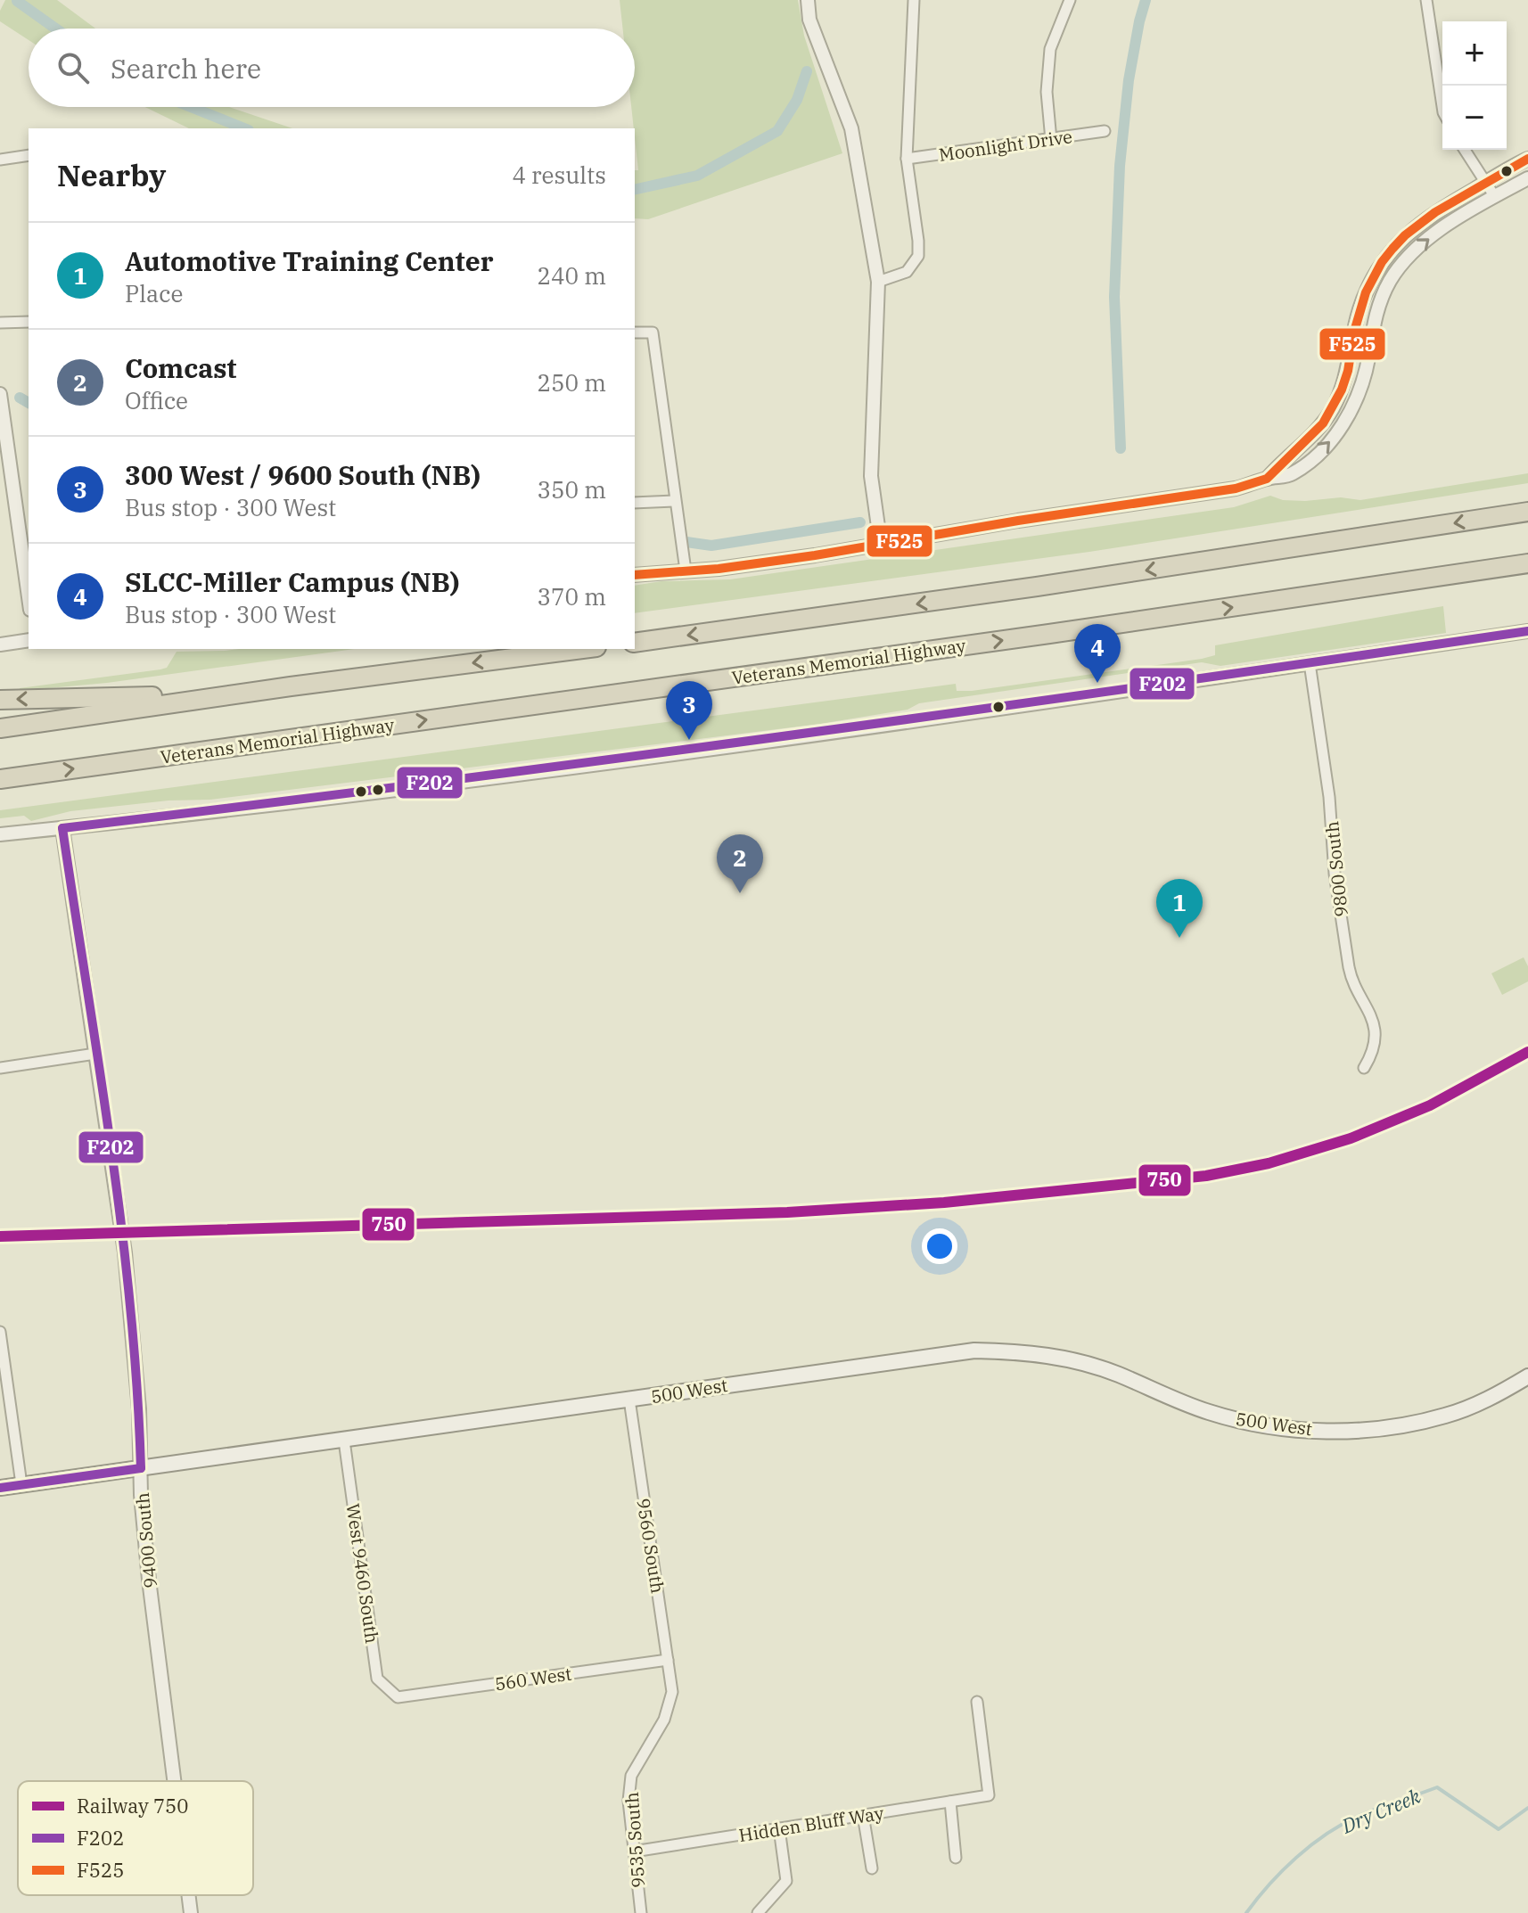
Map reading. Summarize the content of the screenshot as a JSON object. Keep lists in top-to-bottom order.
{
  "streets": {
    "highway": ["Veterans Memorial Highway"],
    "main road": ["500 West"],
    "street": [
      "Moonlight Drive",
      "9800 South",
      "9400 South",
      "9560 South",
      "West 9460 South",
      "560 West",
      "Hidden Bluff Way",
      "9535 South"
    ]
  },
  "crossings": [
    ["500 West", "9400 South"],
    ["500 West", "9560 South"],
    ["500 West", "West 9460 South"],
    ["9560 South", "560 West"],
    ["9560 South", "9535 South"],
    ["West 9460 South", "560 West"],
    ["Hidden Bluff Way", "9535 South"]
  ],
  "water": ["Dry Creek"],
  "lines": ["transit line F525", "transit line F202", "rail line 750"],
  "legend": ["Railway 750", "F202", "F525"],
  "page": {
    "map_buttons": ["+", "−"],
    "search": "Search here",
    "heading": ["Nearby", "4 results"],
    "list": [
      {
        "mark": "1",
        "name": "Automotive Training Center",
        "note": "Place",
        "value": "240 m"
      },
      {
        "mark": "2",
        "name": "Comcast",
        "note": "Office",
        "value": "250 m"
      },
      {
        "mark": "3",
        "name": "300 West / 9600 South (NB)",
        "note": "Bus stop · 300 West",
        "value": "350 m"
      },
      {
        "mark": "4",
        "name": "SLCC-Miller Campus (NB)",
        "note": "Bus stop · 300 West",
        "value": "370 m"
      }
    ],
    "pins": [
      "4",
      "3",
      "2",
      "1"
    ]
  }
}
